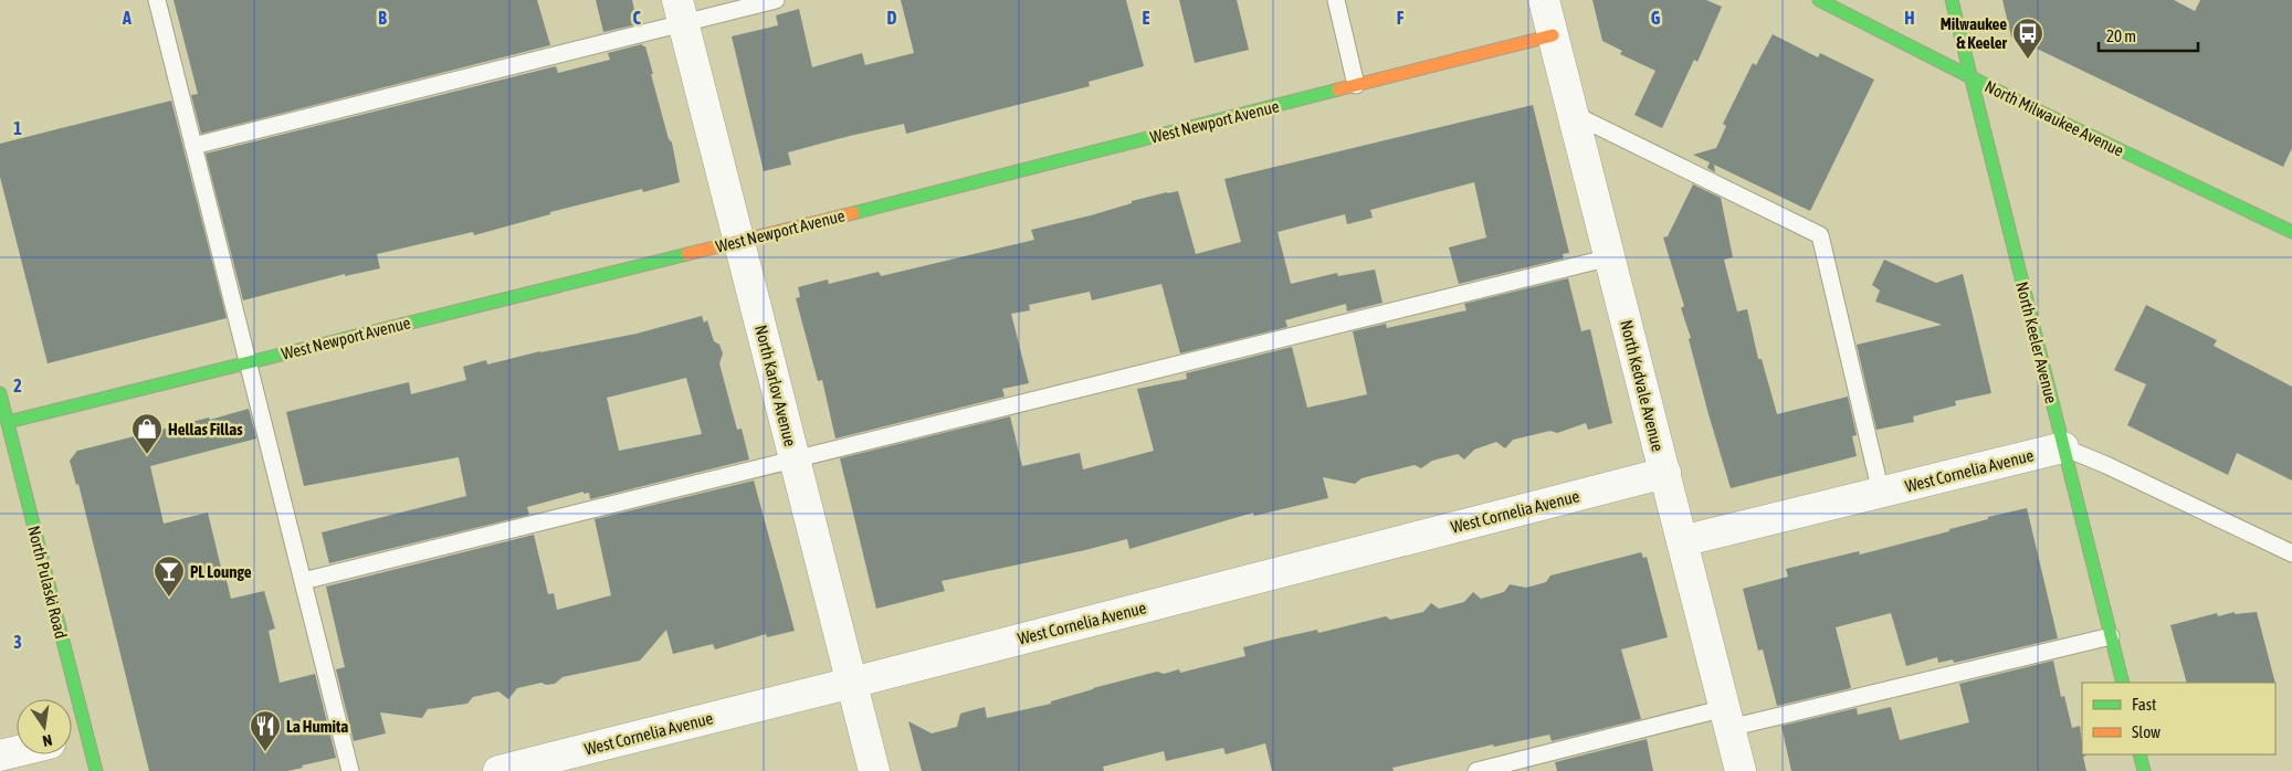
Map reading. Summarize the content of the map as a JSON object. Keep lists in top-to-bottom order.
{
  "streets": {
    "street": [
      "North Milwaukee Avenue",
      "West Newport Avenue",
      "North Keeler Avenue",
      "North Karlov Avenue",
      "North Kedvale Avenue",
      "West Cornelia Avenue",
      "North Pulaski Road"
    ]
  },
  "crossings": [
    ["North Milwaukee Avenue", "North Keeler Avenue"],
    ["West Newport Avenue", "North Karlov Avenue"],
    ["West Newport Avenue", "North Kedvale Avenue"],
    ["West Newport Avenue", "North Pulaski Road"],
    ["North Keeler Avenue", "West Cornelia Avenue"],
    ["North Karlov Avenue", "West Cornelia Avenue"],
    ["North Kedvale Avenue", "West Cornelia Avenue"]
  ],
  "places": {
    "bus stop": ["Milwaukee & Keeler"],
    "shop": ["Hellas Fillas"],
    "bar": ["PL Lounge"],
    "restaurant": ["La Humita"]
  },
  "legend": ["Fast", "Slow"],
  "scale_bar": "20 m",
  "north": "bottom",
  "grid": {
    "columns": [
      "A",
      "B",
      "C",
      "D",
      "E",
      "F",
      "G",
      "H"
    ],
    "rows": ["1", "2", "3"]
  }
}
